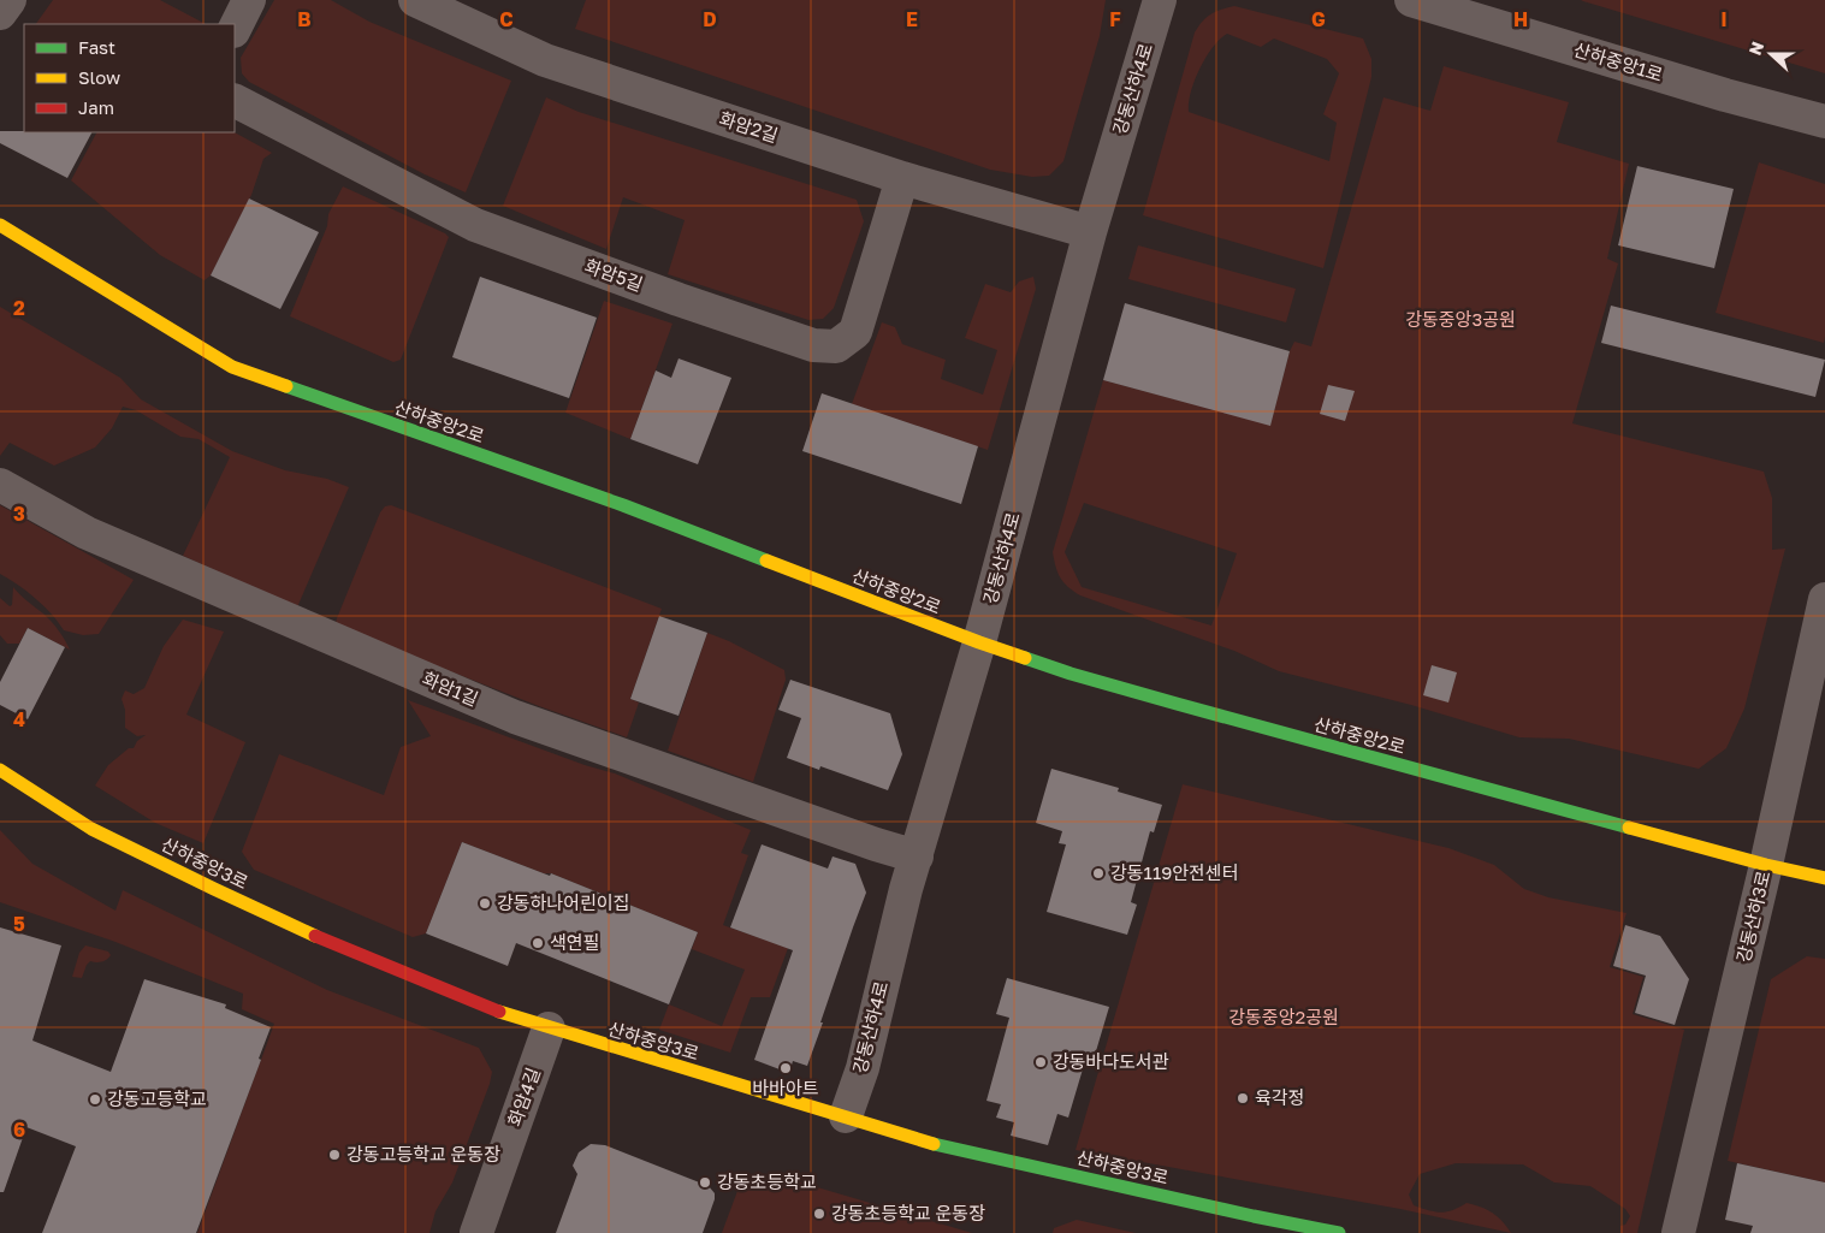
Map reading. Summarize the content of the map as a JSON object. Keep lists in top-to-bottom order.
{
  "streets": {
    "main road": ["산하중앙2로", "산하중앙3로"],
    "street": [
      "산하중앙1로",
      "강동산하4로",
      "화암2길",
      "화암5길",
      "화암1길",
      "강동산하3로",
      "화암4길"
    ]
  },
  "crossings": [
    ["강동산하4로", "화암2길"],
    ["강동산하4로", "산하중앙2로"],
    ["강동산하4로", "화암1길"],
    ["강동산하4로", "산하중앙3로"],
    ["화암2길", "화암5길"],
    ["산하중앙2로", "강동산하3로"],
    ["산하중앙3로", "화암4길"]
  ],
  "parks": ["강동중앙3공원", "강동중앙2공원"],
  "places": [
    "강동119안전센터",
    "강동하나어린이집",
    "색연필",
    "강동바다도서관",
    "바바아트",
    "육각정",
    "강동고등학교",
    "강동고등학교 운동장",
    "강동초등학교",
    "강동초등학교 운동장"
  ],
  "legend": ["Fast", "Slow", "Jam"],
  "north": "left",
  "grid": {
    "columns": [
      "B",
      "C",
      "D",
      "E",
      "F",
      "G",
      "H",
      "I"
    ],
    "rows": [
      "2",
      "3",
      "4",
      "5",
      "6"
    ]
  }
}
